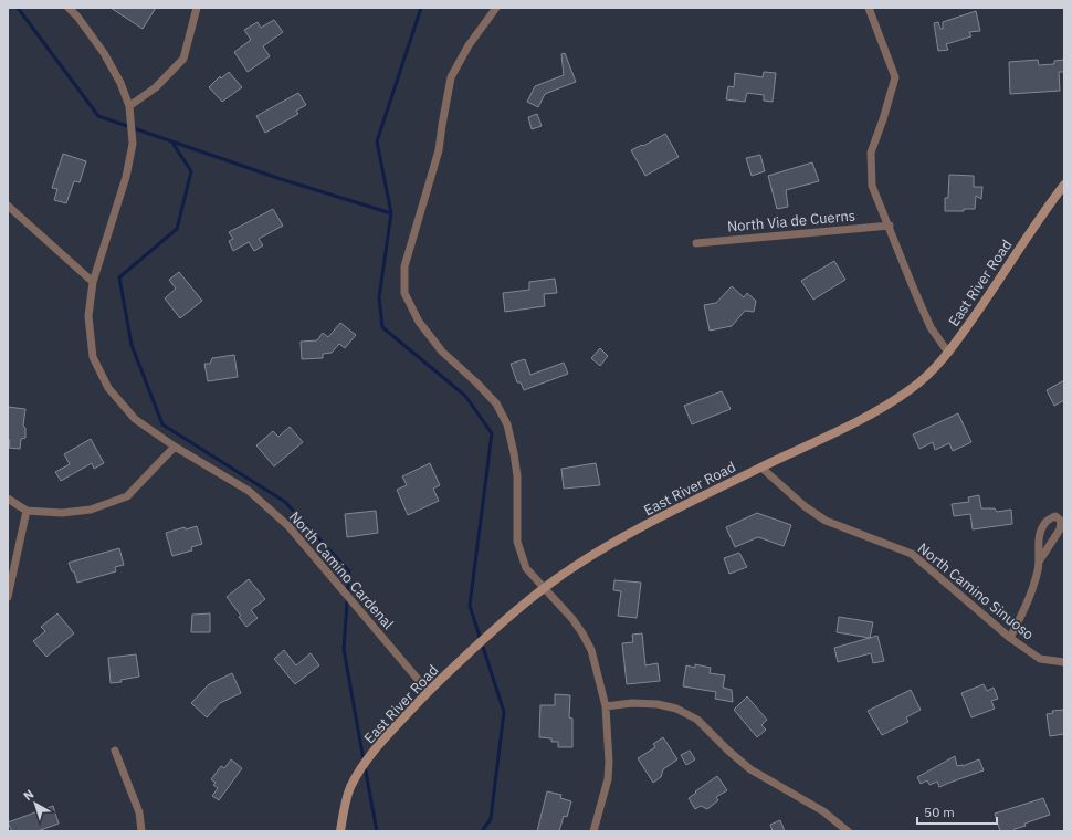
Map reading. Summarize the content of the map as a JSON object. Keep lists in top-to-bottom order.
{
  "streets": {
    "street": [
      "North Via de Cuerns",
      "East River Road",
      "North Camino Cardenal",
      "North Camino Sinuoso"
    ]
  },
  "crossings": [
    ["East River Road", "North Camino Cardenal"],
    ["East River Road", "North Camino Sinuoso"]
  ],
  "scale_bar": "50 m",
  "north": "top left"
}
